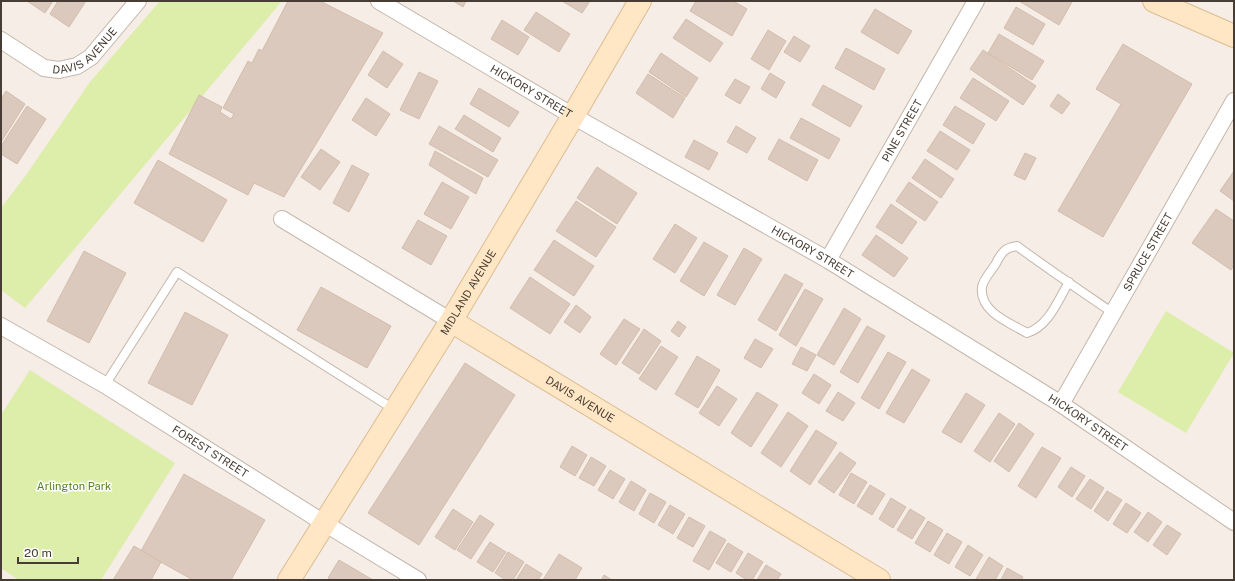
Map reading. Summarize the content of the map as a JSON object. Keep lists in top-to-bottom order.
{
  "streets": {
    "street": [
      "DAVIS AVENUE",
      "HICKORY STREET",
      "PINE STREET",
      "SPRUCE STREET",
      "MIDLAND AVENUE",
      "FOREST STREET"
    ]
  },
  "crossings": [
    ["DAVIS AVENUE", "MIDLAND AVENUE"],
    ["HICKORY STREET", "PINE STREET"],
    ["HICKORY STREET", "SPRUCE STREET"],
    ["HICKORY STREET", "MIDLAND AVENUE"],
    ["MIDLAND AVENUE", "FOREST STREET"]
  ],
  "parks": ["Arlington Park"],
  "scale_bar": "20 m"
}
